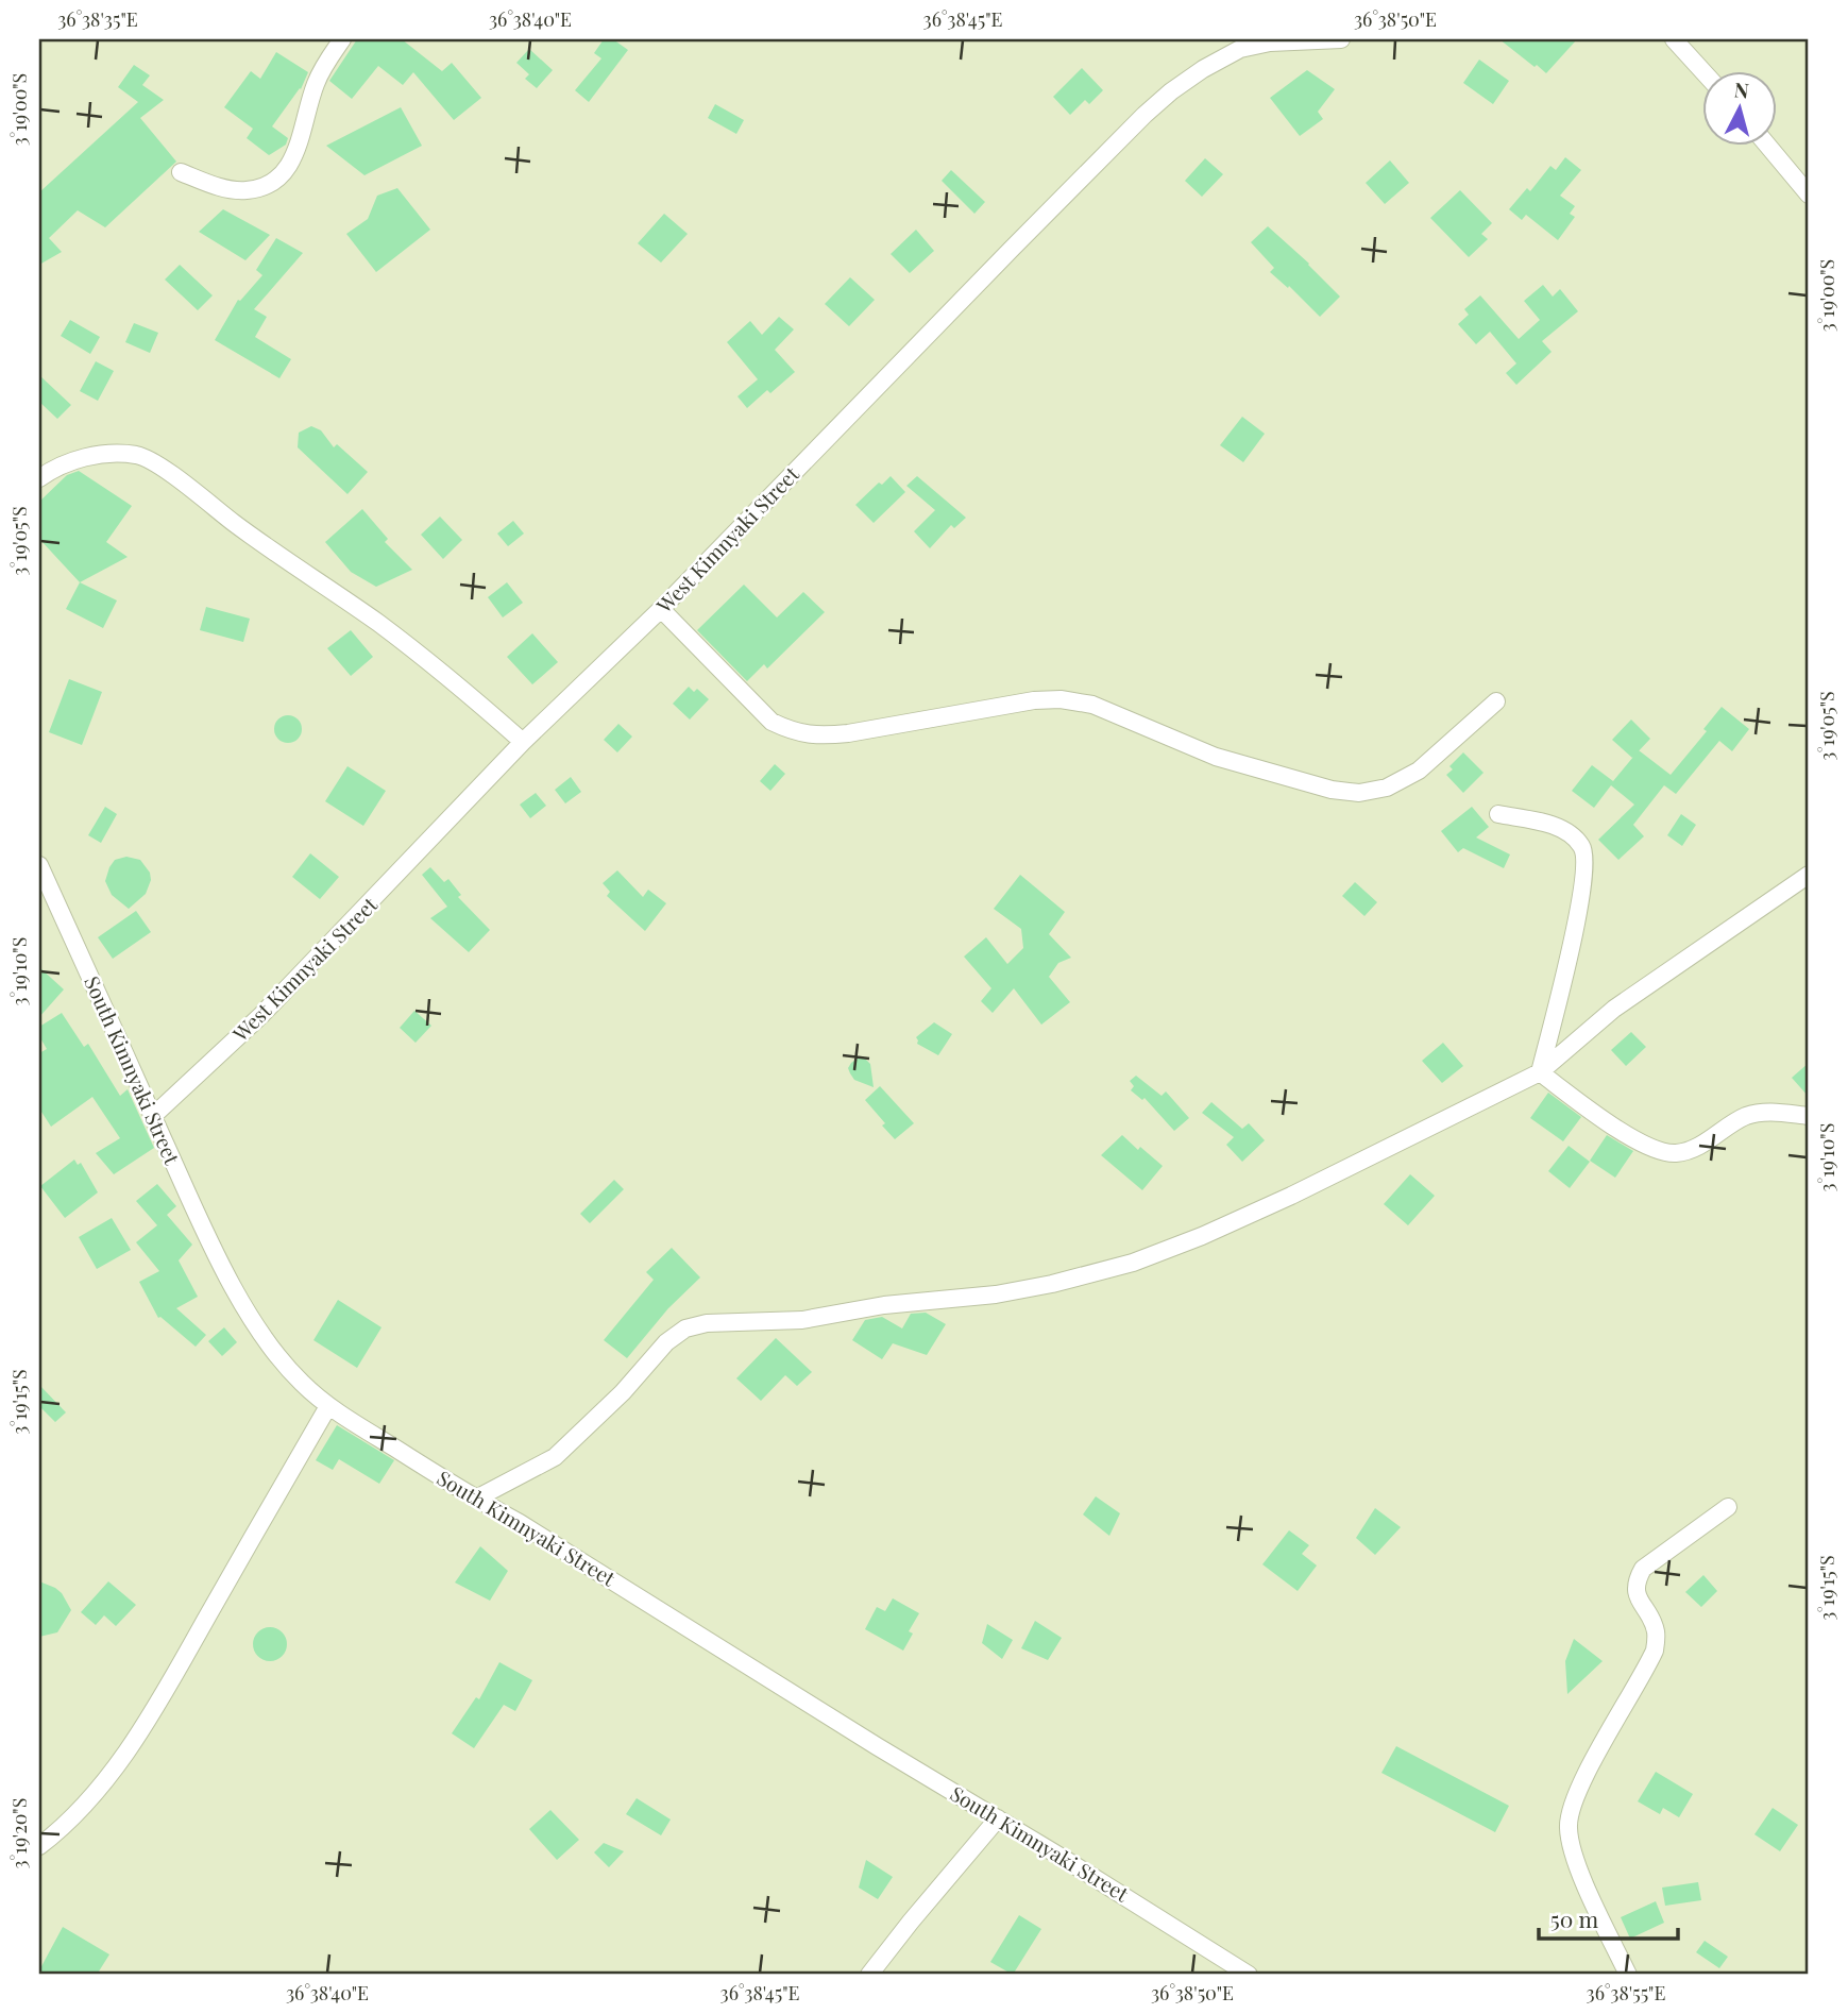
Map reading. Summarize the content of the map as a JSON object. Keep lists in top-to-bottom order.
{
  "streets": {
    "street": ["West Kimnyaki Street", "South Kimnyaki Street"]
  },
  "crossings": [
    ["West Kimnyaki Street", "South Kimnyaki Street"]
  ],
  "scale_bar": "50 m",
  "north": "top",
  "coordinates": [
    "36°38'35\"E",
    "36°38'40\"E",
    "36°38'45\"E",
    "36°38'50\"E",
    "3°19'00\"S",
    "3°19'05\"S",
    "3°19'10\"S",
    "3°19'15\"S",
    "3°19'20\"S",
    "36°38'55\"E"
  ]
}
